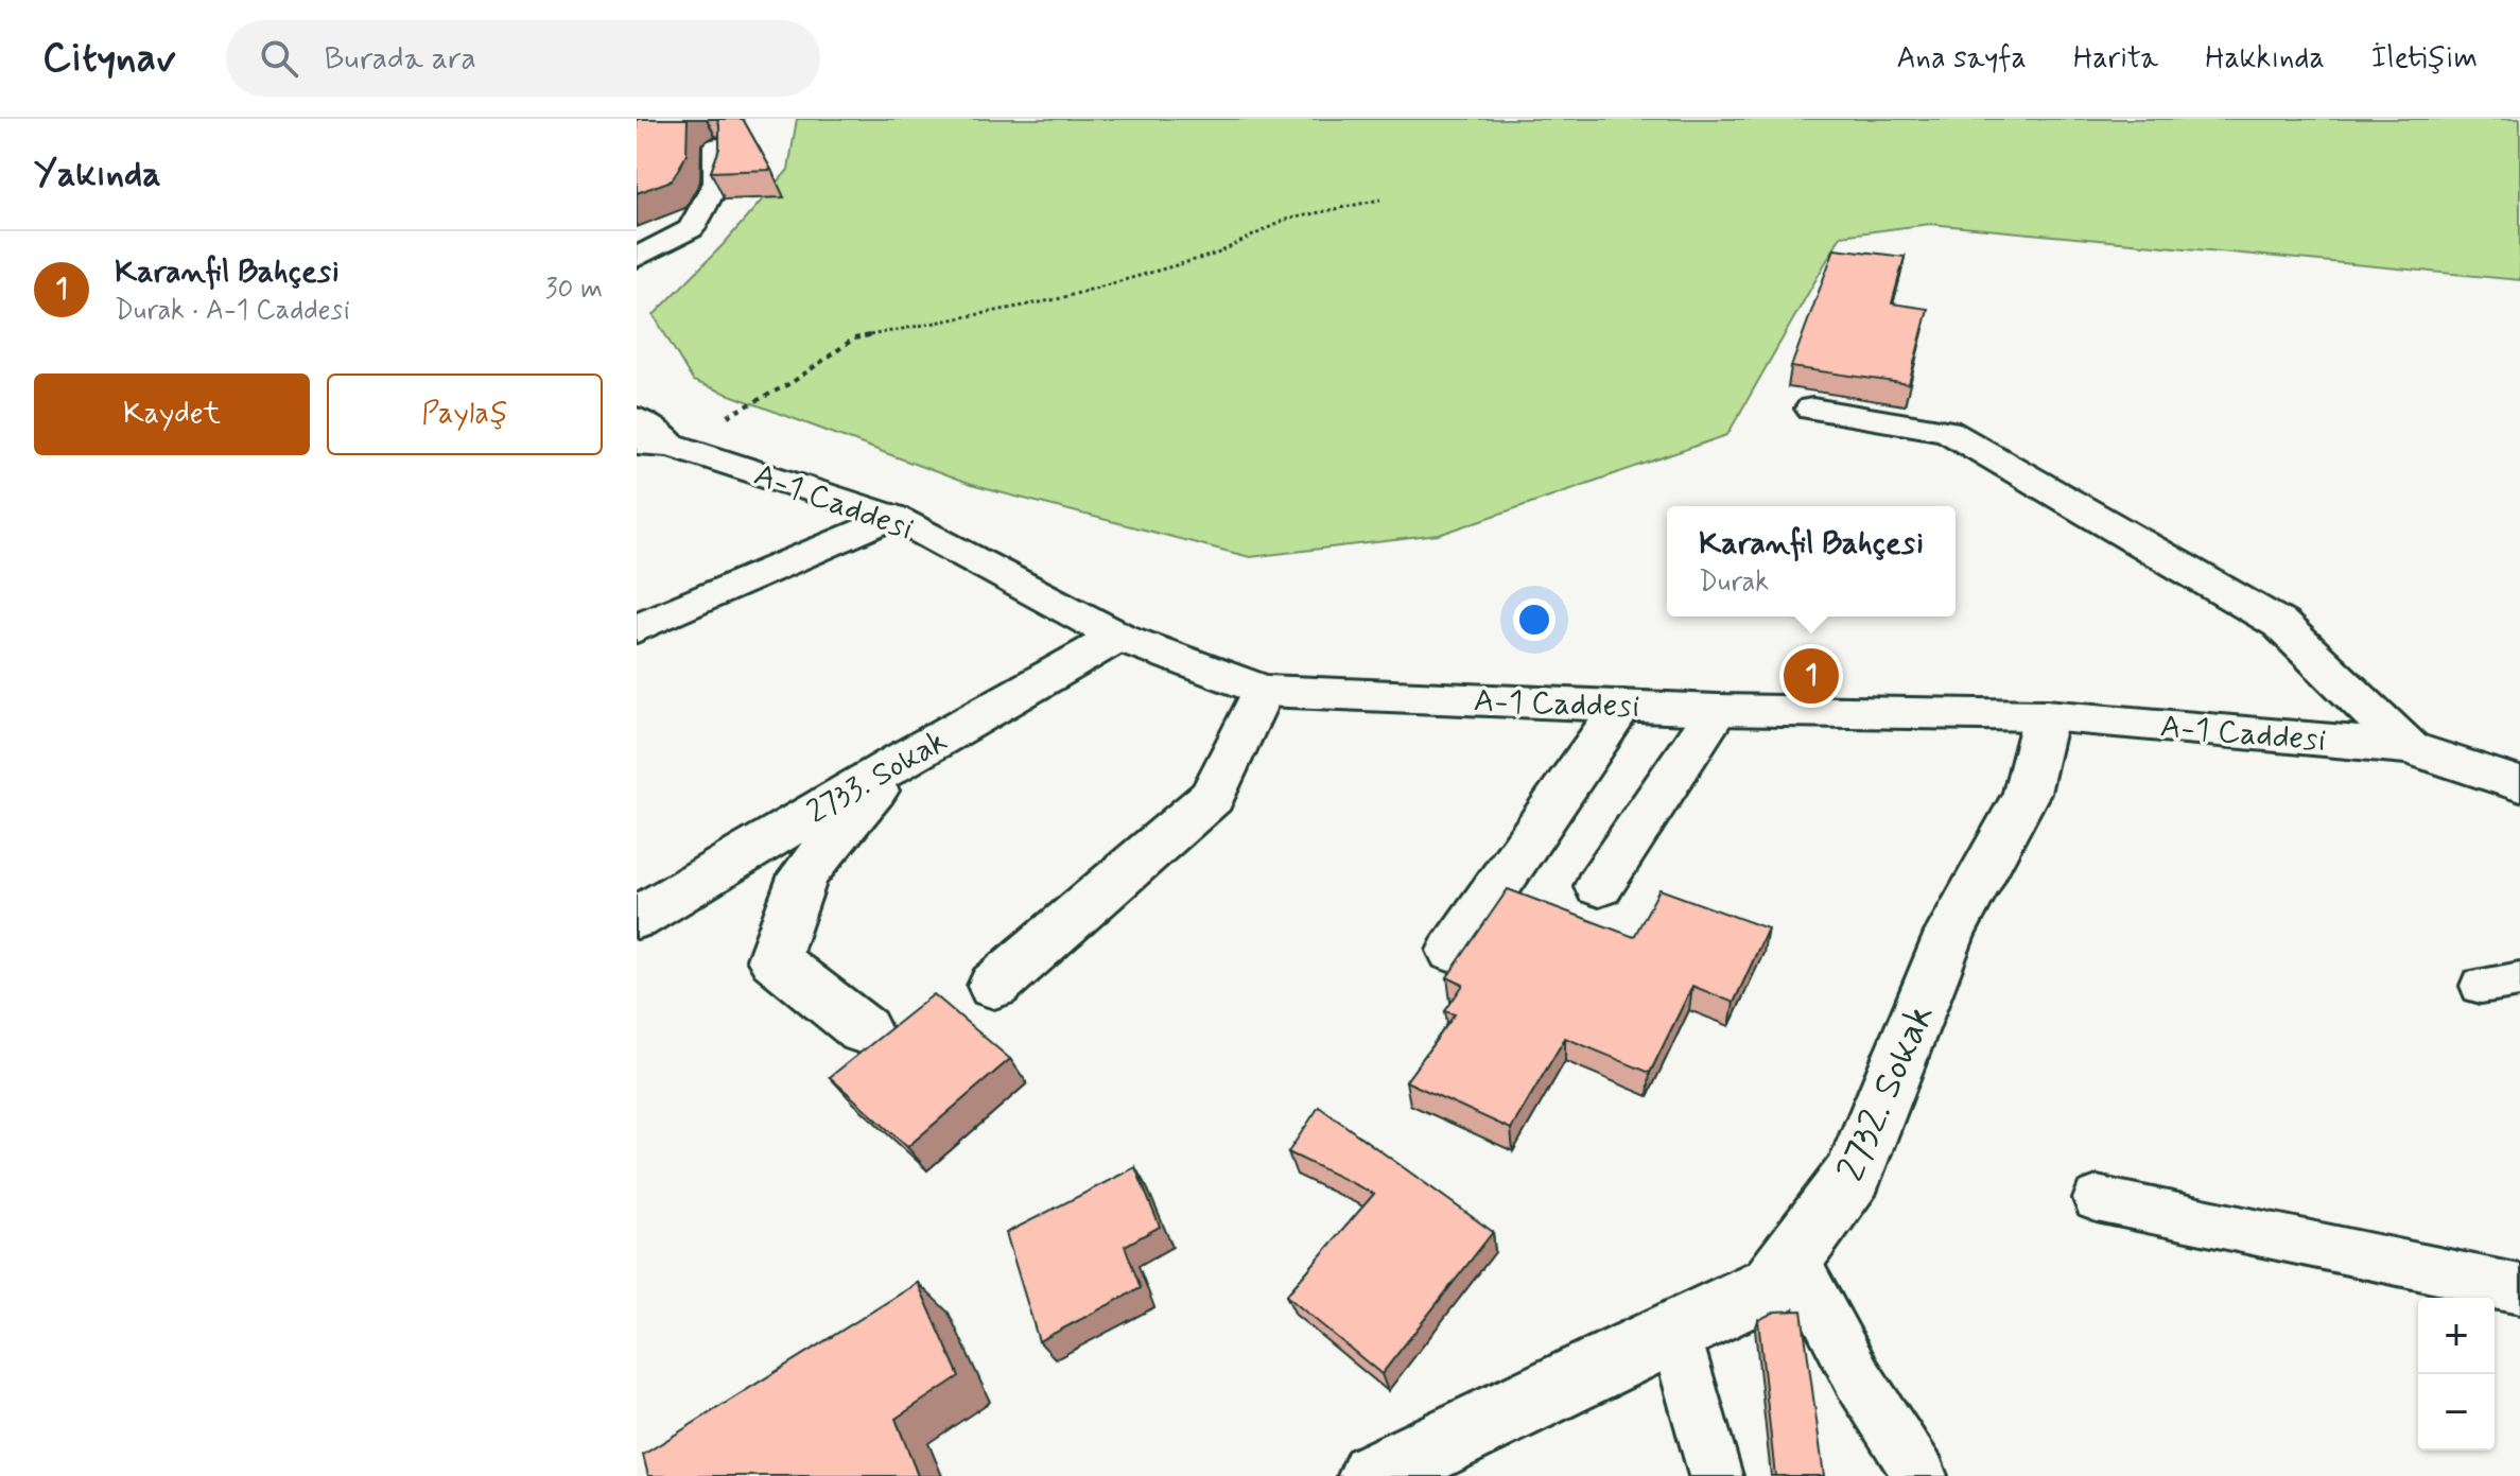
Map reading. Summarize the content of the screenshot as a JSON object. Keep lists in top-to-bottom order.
{
  "streets": {
    "street": ["A-1 Caddesi", "2733. Sokak", "2732. Sokak"]
  },
  "crossings": [
    ["A-1 Caddesi", "2733. Sokak"],
    ["A-1 Caddesi", "2732. Sokak"]
  ],
  "page": {
    "header": "Citynav",
    "search": "Burada ara",
    "nav": [
      "Ana sayfa",
      "Harita",
      "Hakkında",
      "İletişim"
    ],
    "heading": "Yakında",
    "list": [
      {
        "mark": "1",
        "name": "Karanfil Bahçesi",
        "note": "Durak · A-1 Caddesi",
        "value": "30 m"
      }
    ],
    "buttons": ["Kaydet", "Paylaş"],
    "popup": ["Karanfil Bahçesi", "Durak"],
    "pins": "1",
    "map_buttons": ["+", "−"]
  }
}
